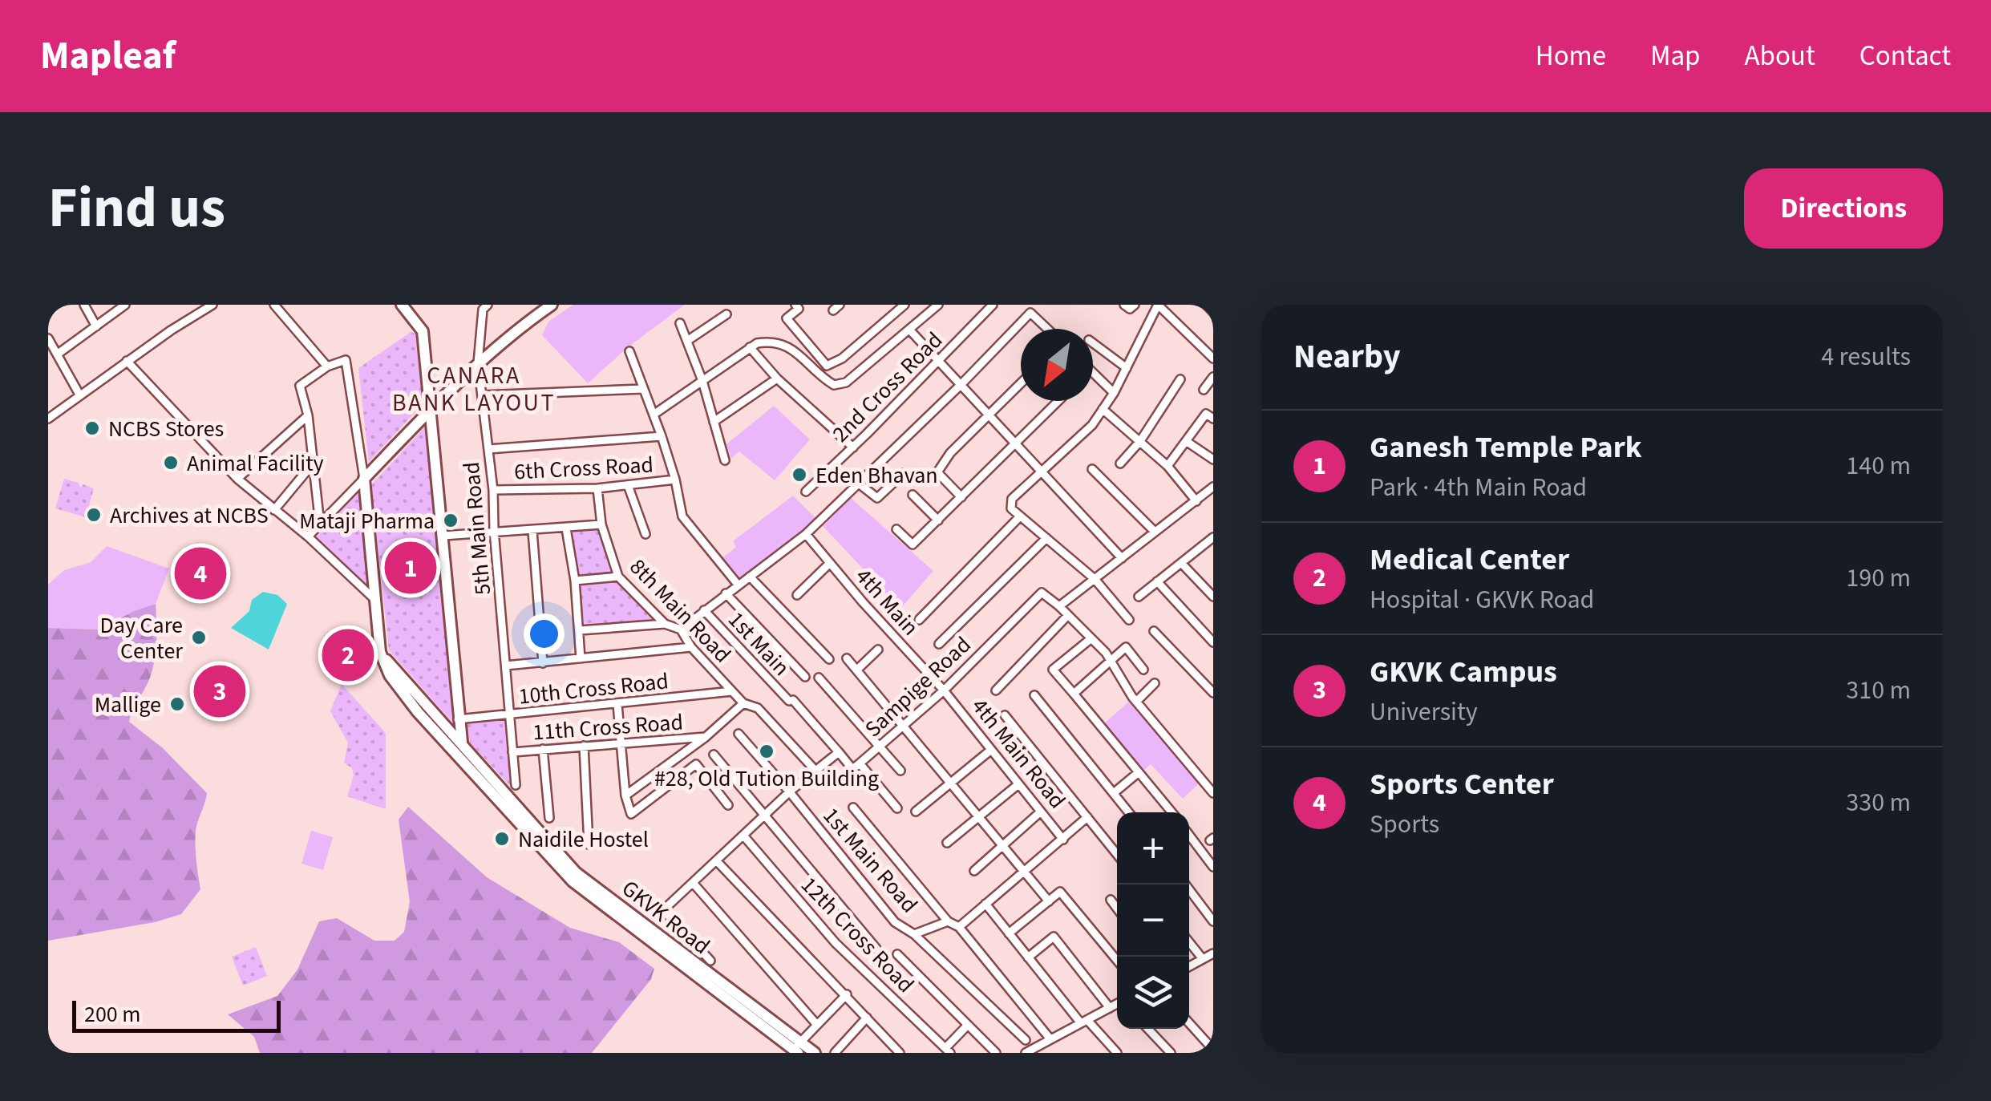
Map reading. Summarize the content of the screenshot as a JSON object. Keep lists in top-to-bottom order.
{
  "streets": {
    "main road": ["GKVK Road"],
    "street": [
      "2nd Cross Road",
      "6th Cross Road",
      "5th Main Road",
      "4th Main",
      "8th Main Road",
      "1st Main",
      "Sampige Road",
      "10th Cross Road",
      "11th Cross Road",
      "4th Main Road",
      "1st Main Road",
      "12th Cross Road"
    ]
  },
  "crossings": [
    ["6th Cross Road", "5th Main Road"],
    ["6th Cross Road", "8th Main Road"],
    ["5th Main Road", "10th Cross Road"],
    ["5th Main Road", "11th Cross Road"],
    ["4th Main", "Sampige Road"],
    ["4th Main", "4th Main Road"],
    ["8th Main Road", "10th Cross Road"],
    ["1st Main", "Sampige Road"],
    ["Sampige Road", "4th Main Road"]
  ],
  "districts": ["CANARA BANK LAYOUT"],
  "places": [
    "NCBS Stores",
    "Animal Facility",
    "Eden Bhavan",
    "Archives at NCBS",
    "Mataji Pharma",
    "Day Care Center",
    "Mallige",
    "#28, Old Tution Building",
    "Naidile Hostel"
  ],
  "scale_bar": "200 m",
  "north": "bottom left",
  "page": {
    "header": "Mapleaf",
    "nav": [
      "Home",
      "Map",
      "About",
      "Contact"
    ],
    "title": "Find us",
    "buttons": "Directions",
    "heading": ["Nearby", "4 results"],
    "list": [
      {
        "mark": "1",
        "name": "Ganesh Temple Park",
        "note": "Park · 4th Main Road",
        "value": "140 m"
      },
      {
        "mark": "2",
        "name": "Medical Center",
        "note": "Hospital · GKVK Road",
        "value": "190 m"
      },
      {
        "mark": "3",
        "name": "GKVK Campus",
        "note": "University",
        "value": "310 m"
      },
      {
        "mark": "4",
        "name": "Sports Center",
        "note": "Sports",
        "value": "330 m"
      }
    ],
    "pins": [
      "1",
      "4",
      "2",
      "3"
    ],
    "map_buttons": ["+", "−"],
    "scale": "200 m"
  }
}
